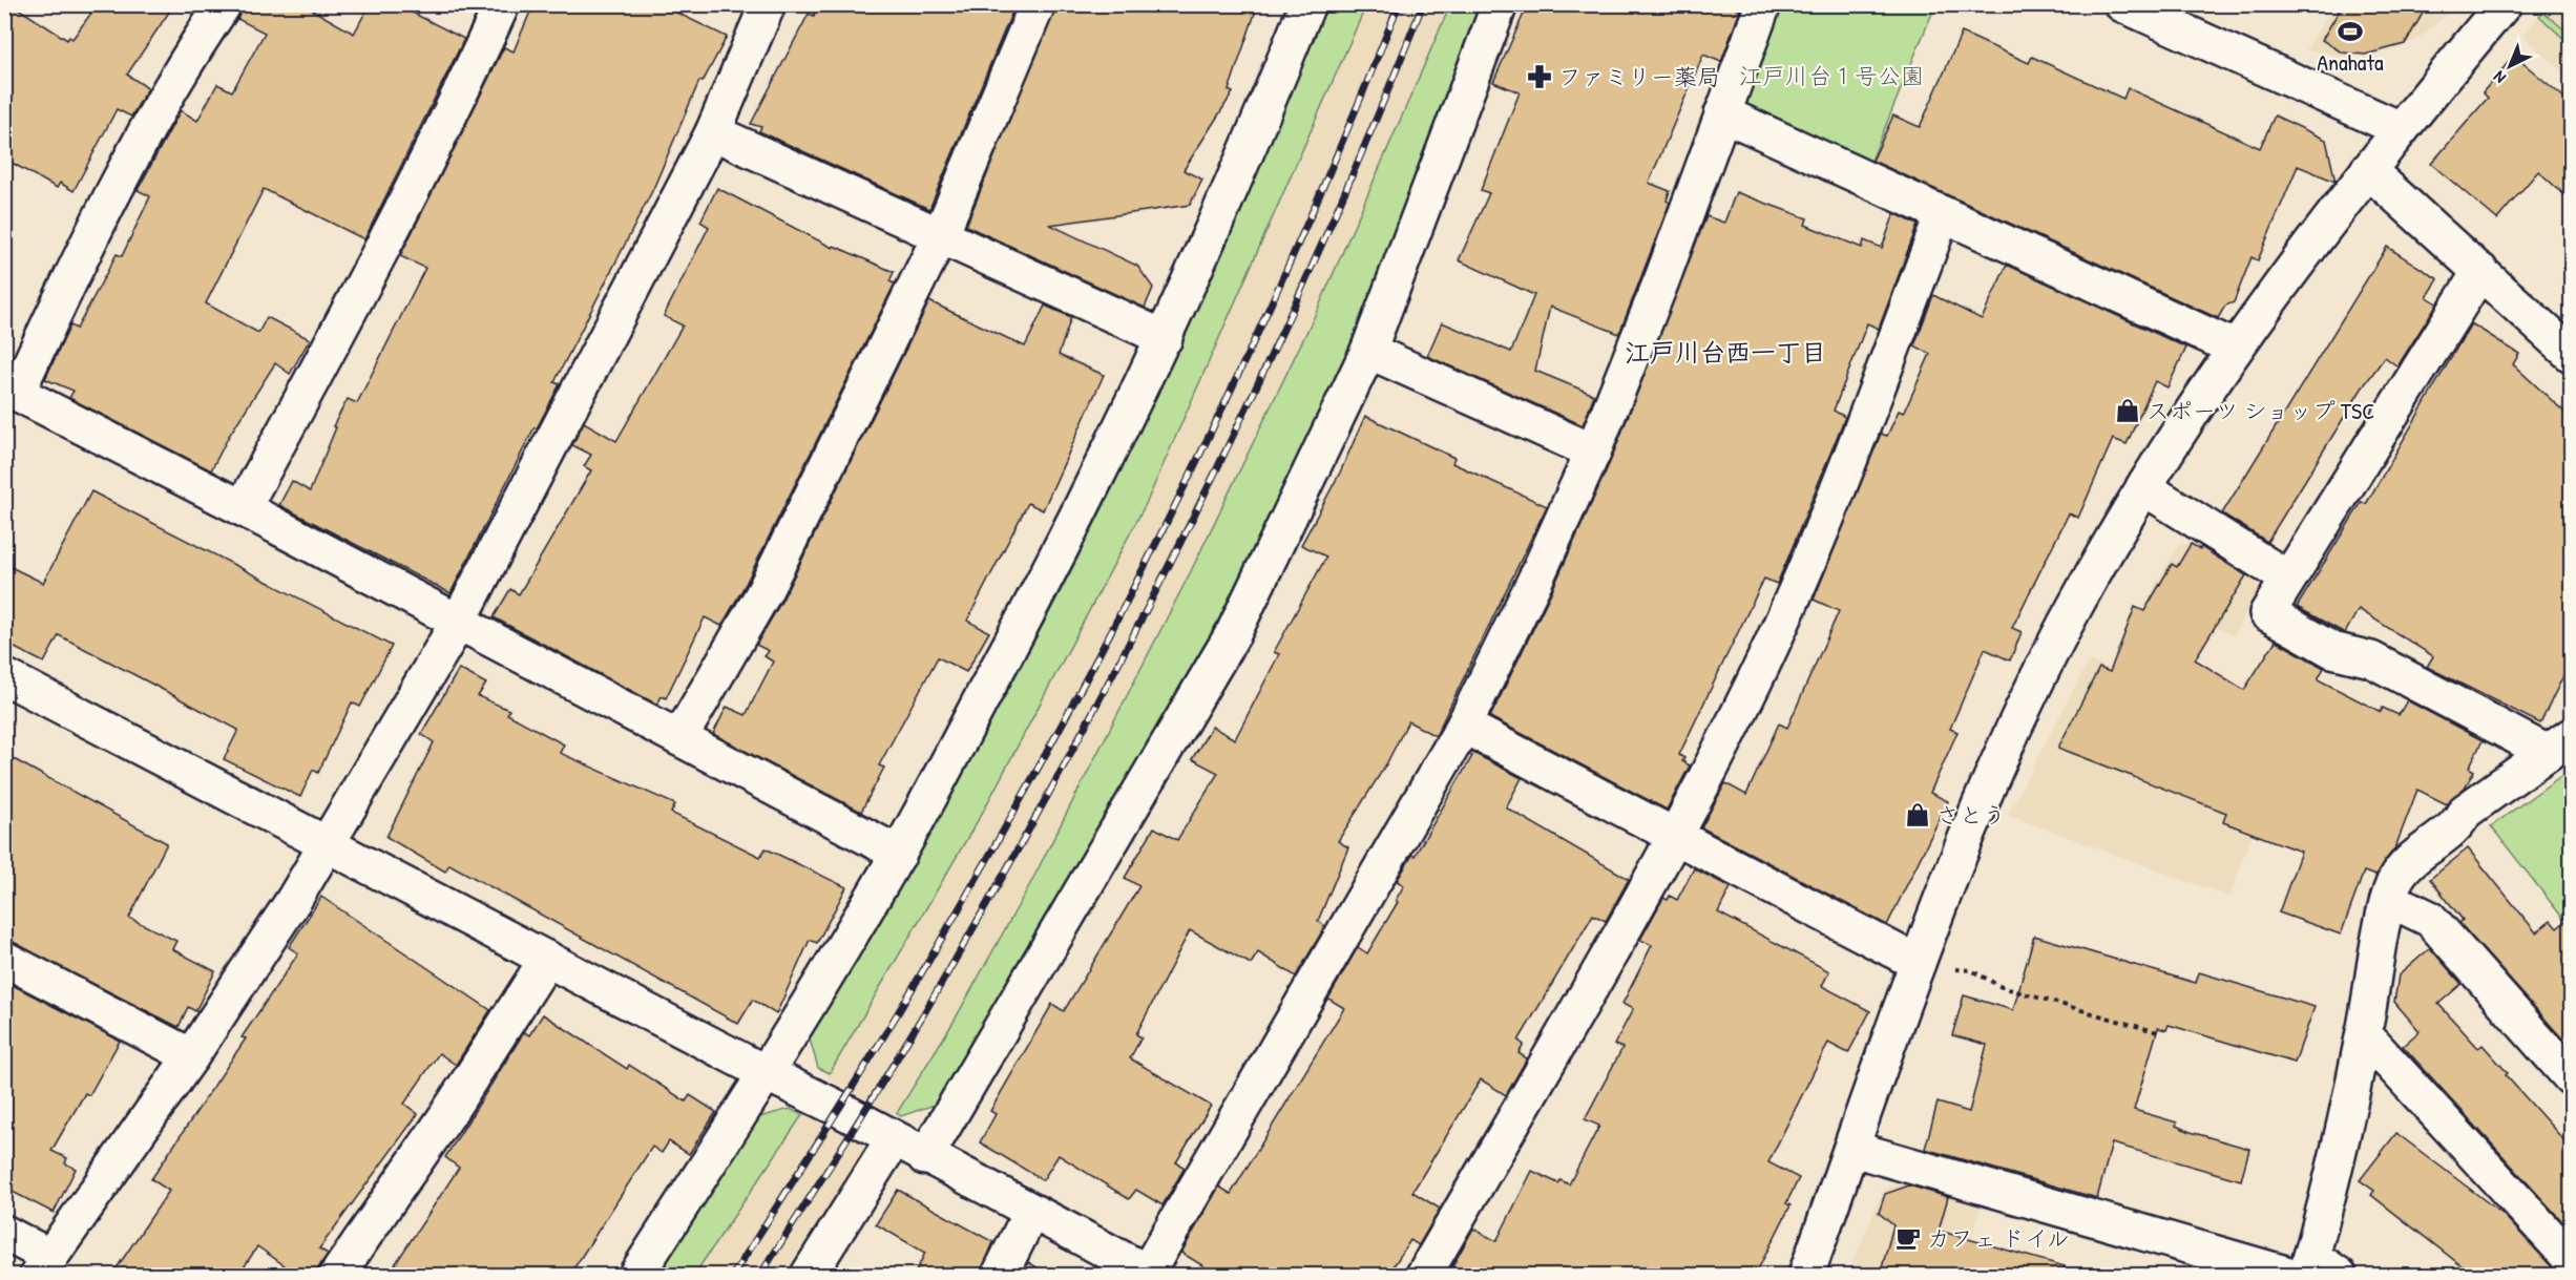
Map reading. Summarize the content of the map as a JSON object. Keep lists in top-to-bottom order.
{
  "districts": ["江戸川台西一丁目"],
  "parks": ["江戸川台１号公園"],
  "places": {
    "sports": ["Anahata"],
    "pharmacy": ["ファミリー薬局"],
    "shop": ["スポーツ ショップ TSC", "さとう"],
    "cafe": ["カフェ ドイル"]
  },
  "north": "bottom left"
}
